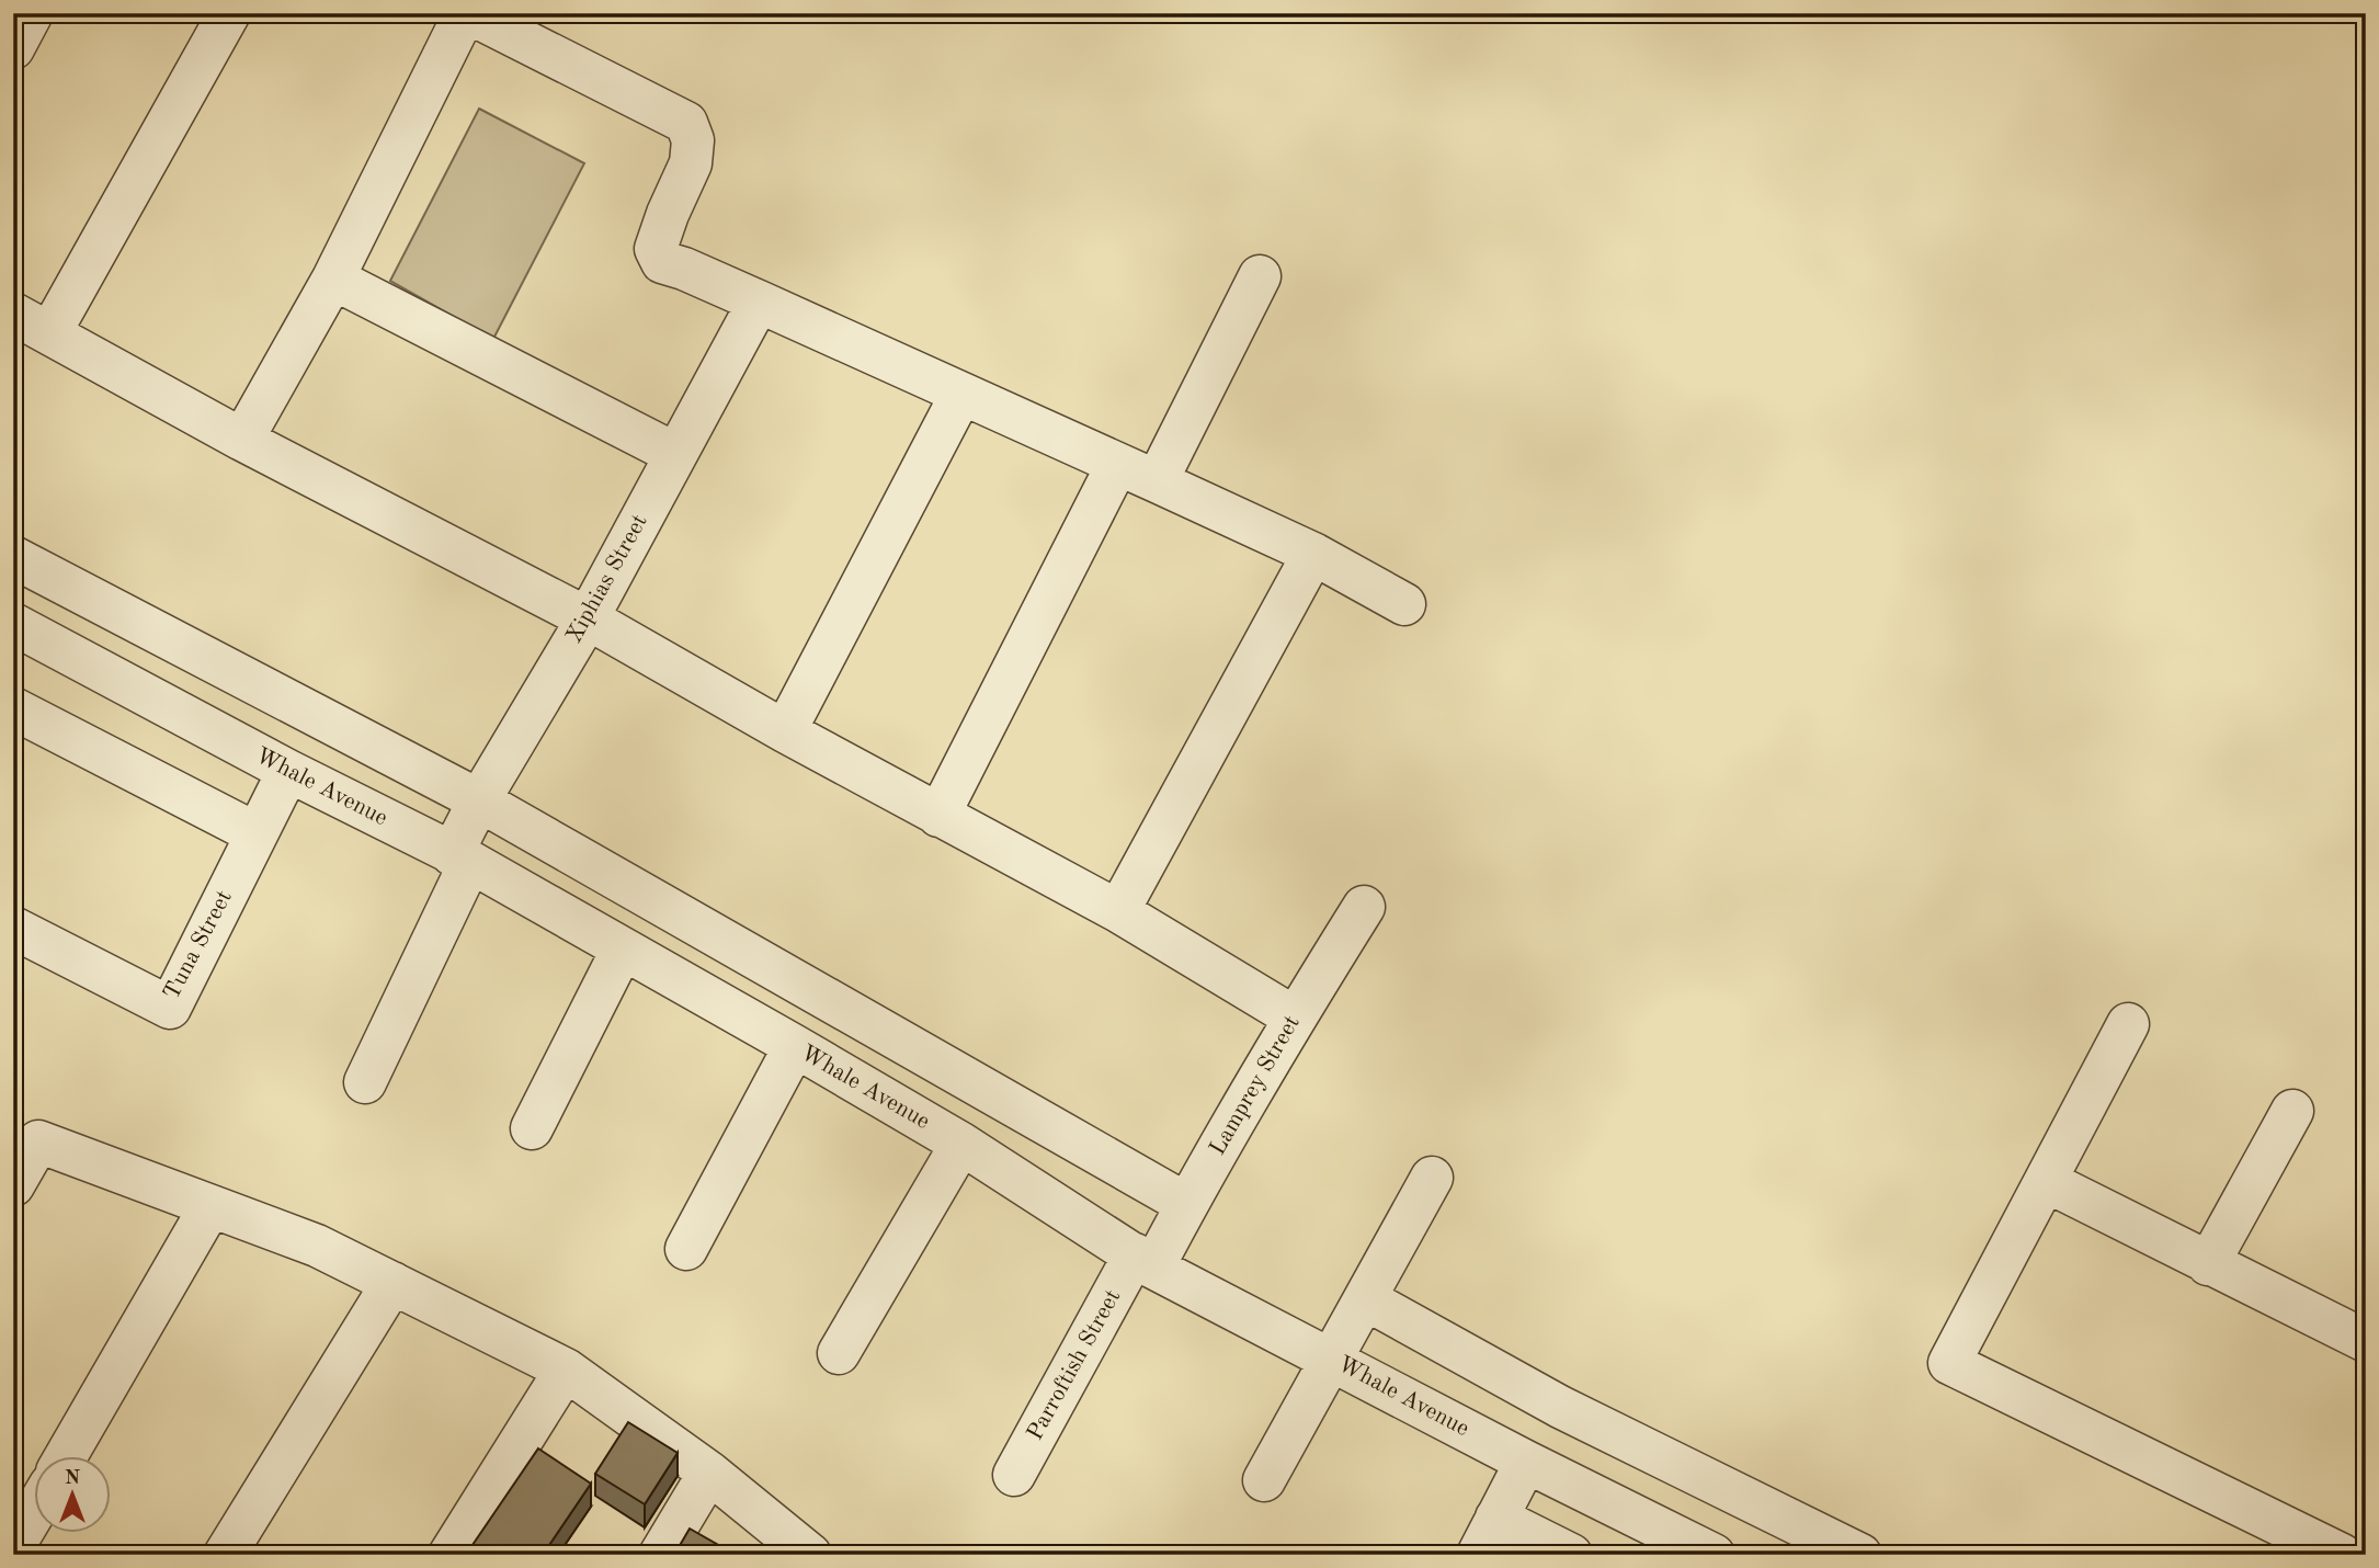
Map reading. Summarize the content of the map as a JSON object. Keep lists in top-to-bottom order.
{
  "streets": {
    "street": [
      "Xiphias Street",
      "Whale Avenue",
      "Tuna Street",
      "Lamprey Street",
      "Parroftish Street"
    ]
  },
  "crossings": [
    ["Xiphias Street", "Whale Avenue"],
    ["Whale Avenue", "Tuna Street"],
    ["Whale Avenue", "Lamprey Street"],
    ["Whale Avenue", "Parroftish Street"],
    ["Lamprey Street", "Parroftish Street"]
  ],
  "north": "top"
}
